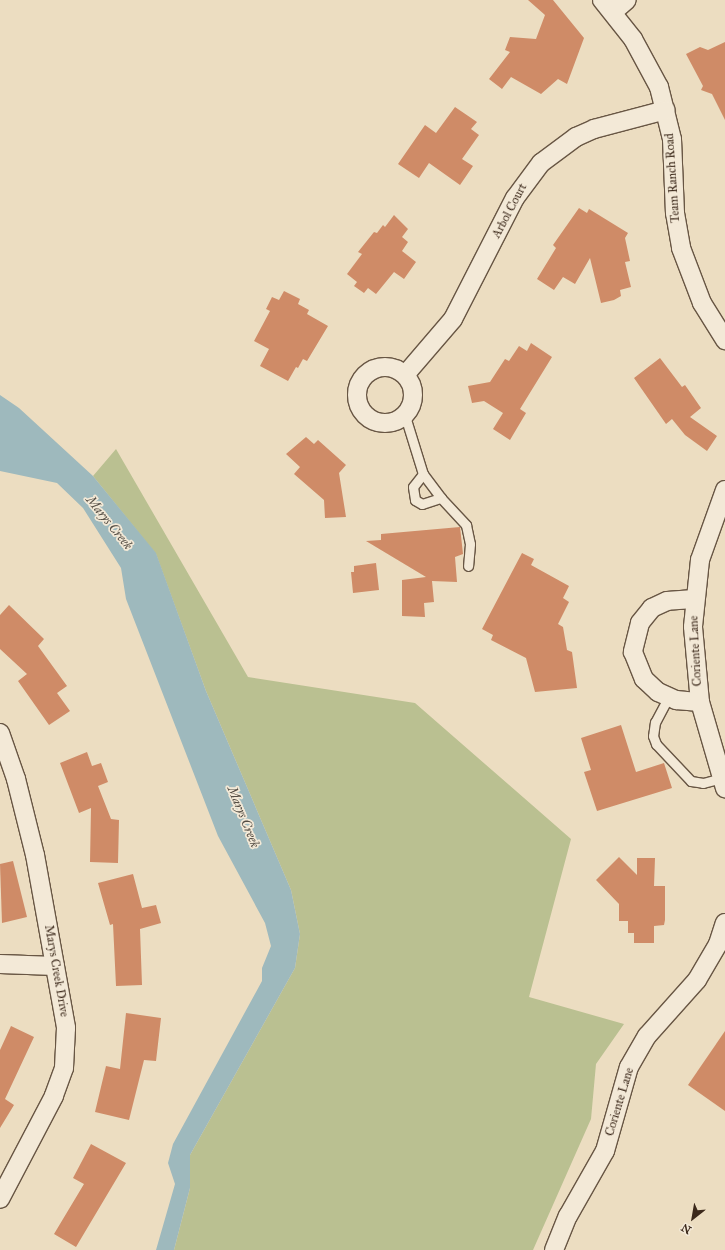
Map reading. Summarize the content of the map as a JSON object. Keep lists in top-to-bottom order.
{
  "streets": {
    "street": [
      "Team Ranch Road",
      "Arbol Court",
      "Coriente Lane",
      "Marys Creek Drive"
    ]
  },
  "crossings": [
    ["Team Ranch Road", "Arbol Court"]
  ],
  "water": ["Marys Creek"],
  "north": "bottom left"
}
